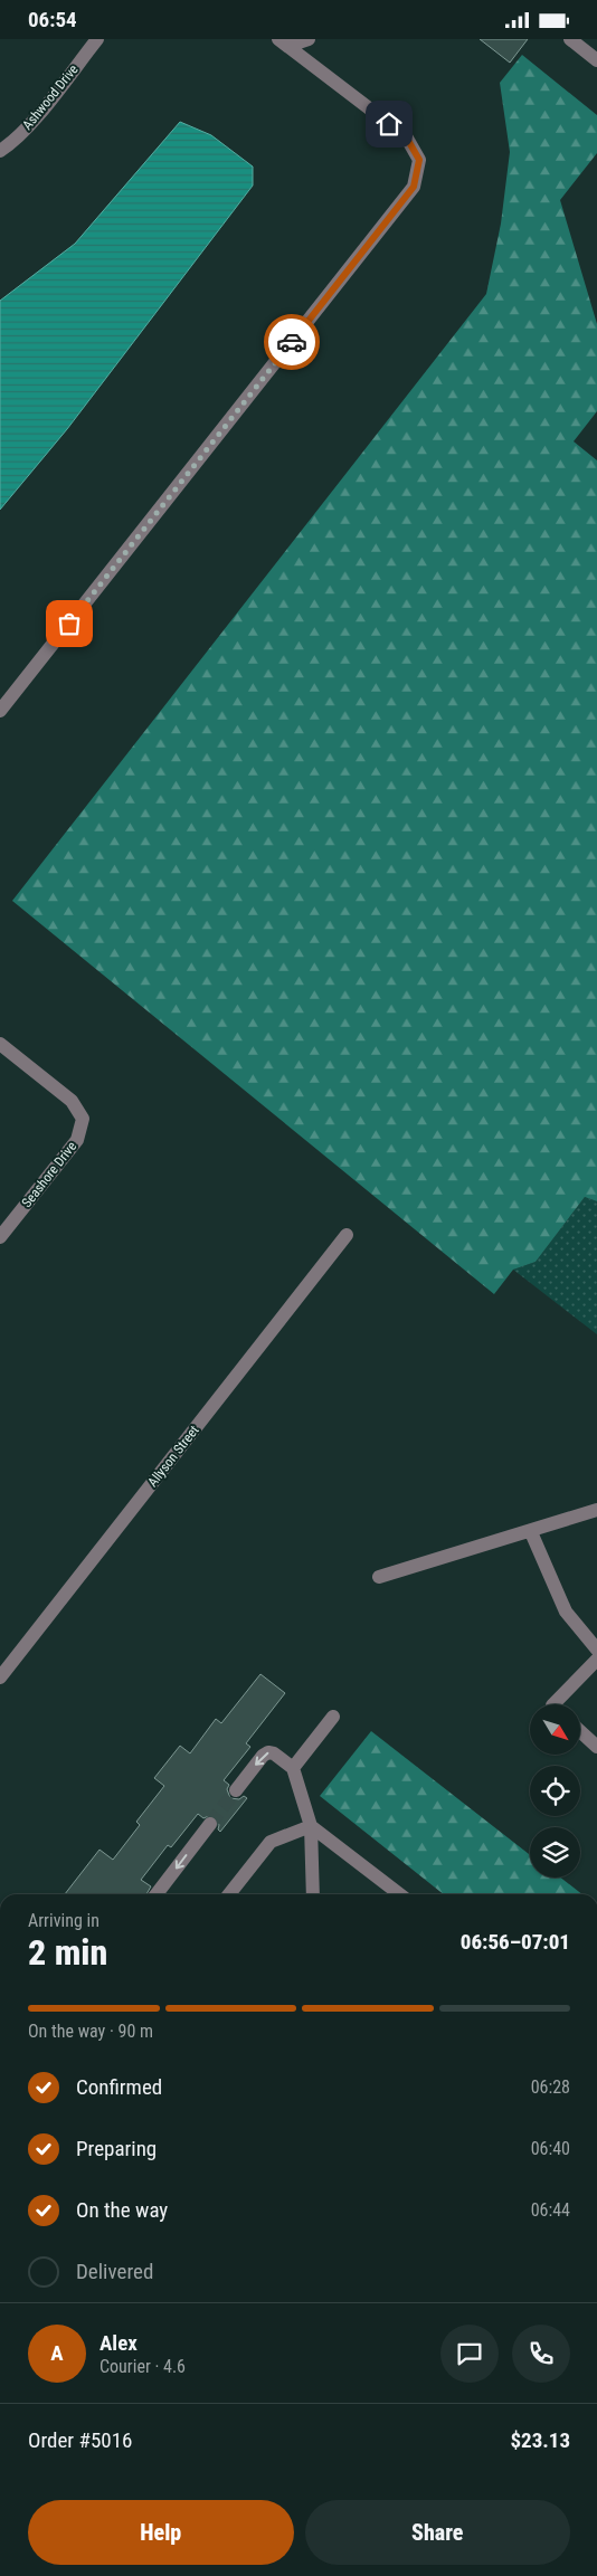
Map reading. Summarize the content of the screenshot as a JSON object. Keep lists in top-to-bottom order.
{
  "streets": {
    "street": ["Ashwood Drive", "Seashore Drive", "Allyson Street"]
  },
  "north": "bottom right",
  "page": {
    "status": "06:54",
    "heading": ["2 min", "Arriving in", "06:56–07:01"],
    "panel": [
      "Alex",
      "Courier · 4.6",
      "Order #5016",
      "$23.13"
    ],
    "bar": "On the way · 90 m",
    "list": [
      ["Confirmed", "06:28"],
      ["Preparing", "06:40"],
      ["On the way", "06:44"],
      "Delivered"
    ],
    "round": "A",
    "buttons": ["Help", "Share"]
  }
}
